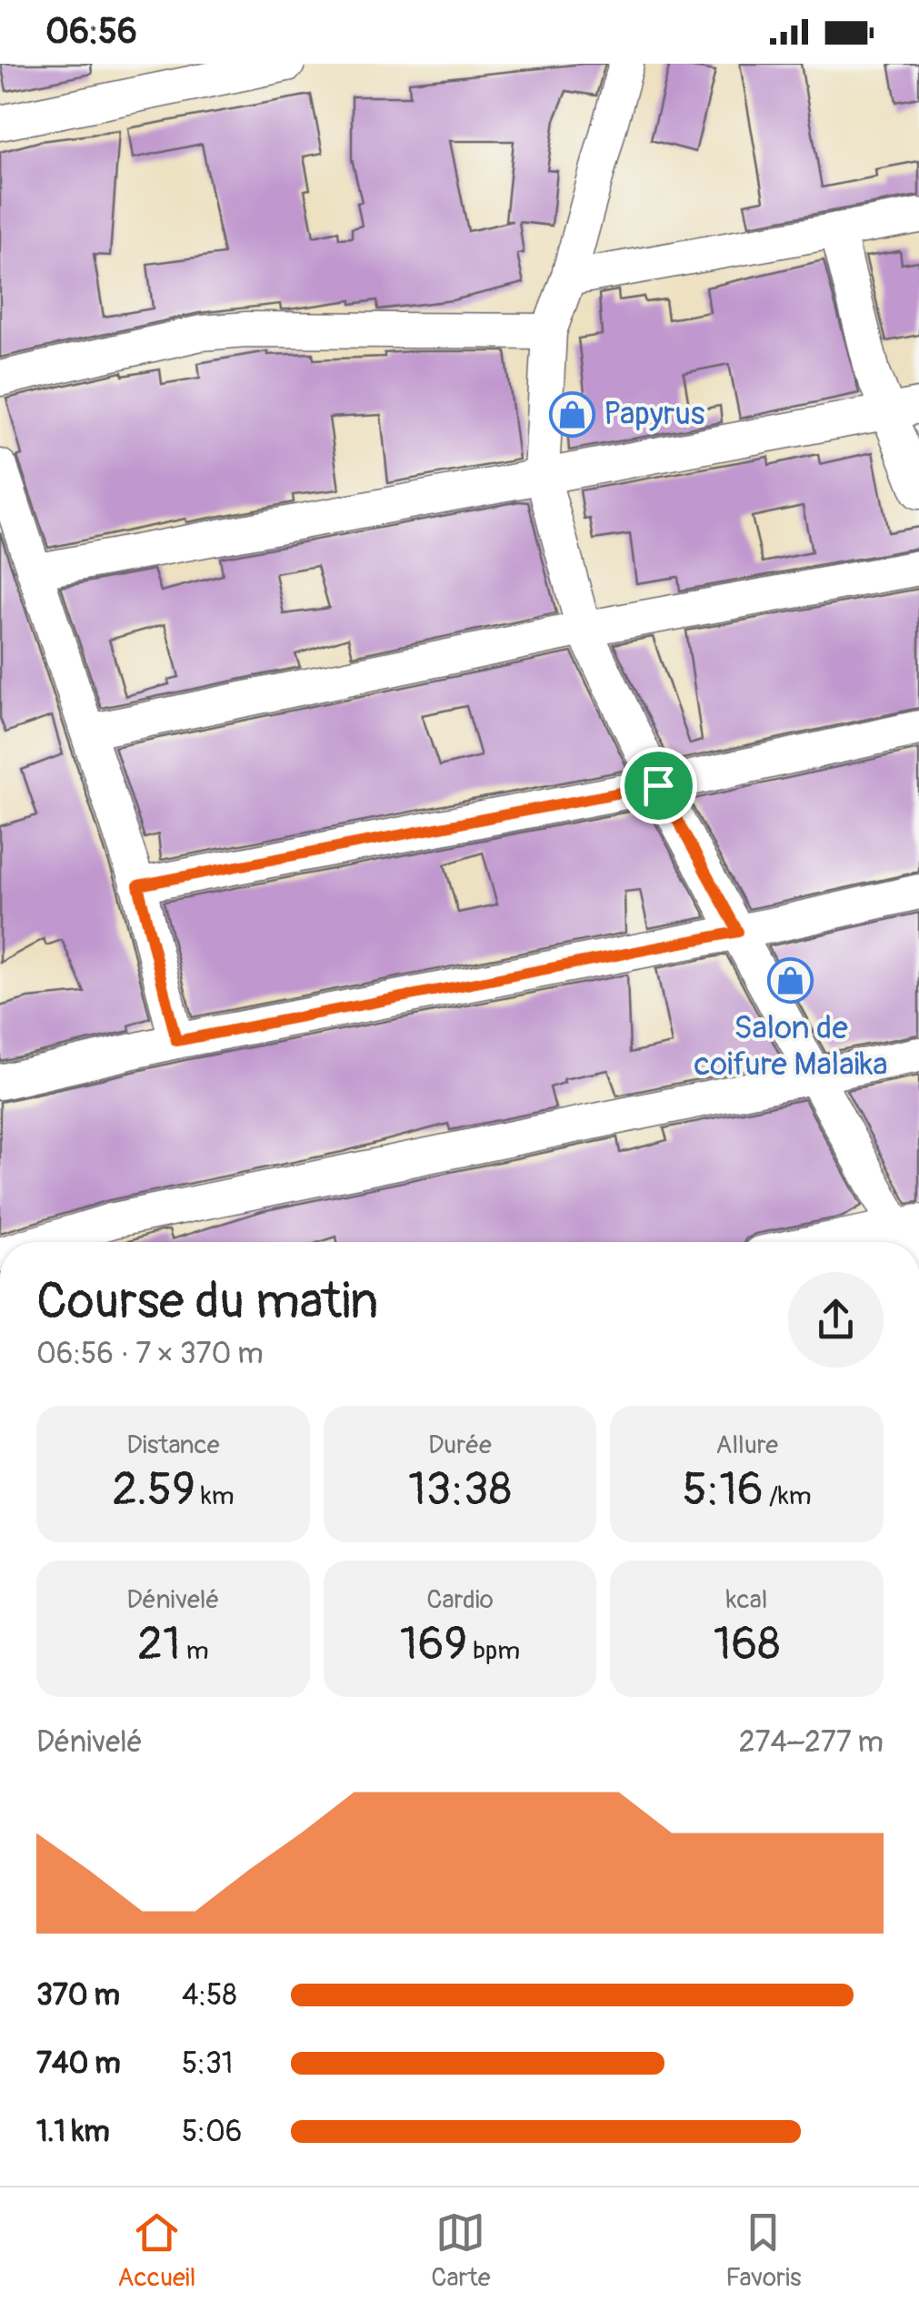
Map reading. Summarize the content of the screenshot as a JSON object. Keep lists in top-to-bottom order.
{
  "places": {
    "shop": ["Papyrus", "Salon de coifure Malaika"]
  },
  "page": {
    "status": "06:56",
    "heading": ["Course du matin", "06:56 · 7 × 370 m"],
    "stats": [
      ["Distance", "2.59 km"],
      ["Durée", "13:38"],
      ["Allure", "5:16 /km"],
      ["Dénivelé", "21 m"],
      ["Cardio", "169 bpm"],
      ["kcal", "168"]
    ],
    "chart": ["Dénivelé", "274–277 m"],
    "list": [
      {
        "name": "370 m",
        "note": "4:58"
      },
      {
        "name": "740 m",
        "note": "5:31"
      },
      {
        "name": "1.1 km",
        "note": "5:06"
      }
    ],
    "tabs": ["Accueil", "Carte", "Favoris"]
  }
}
